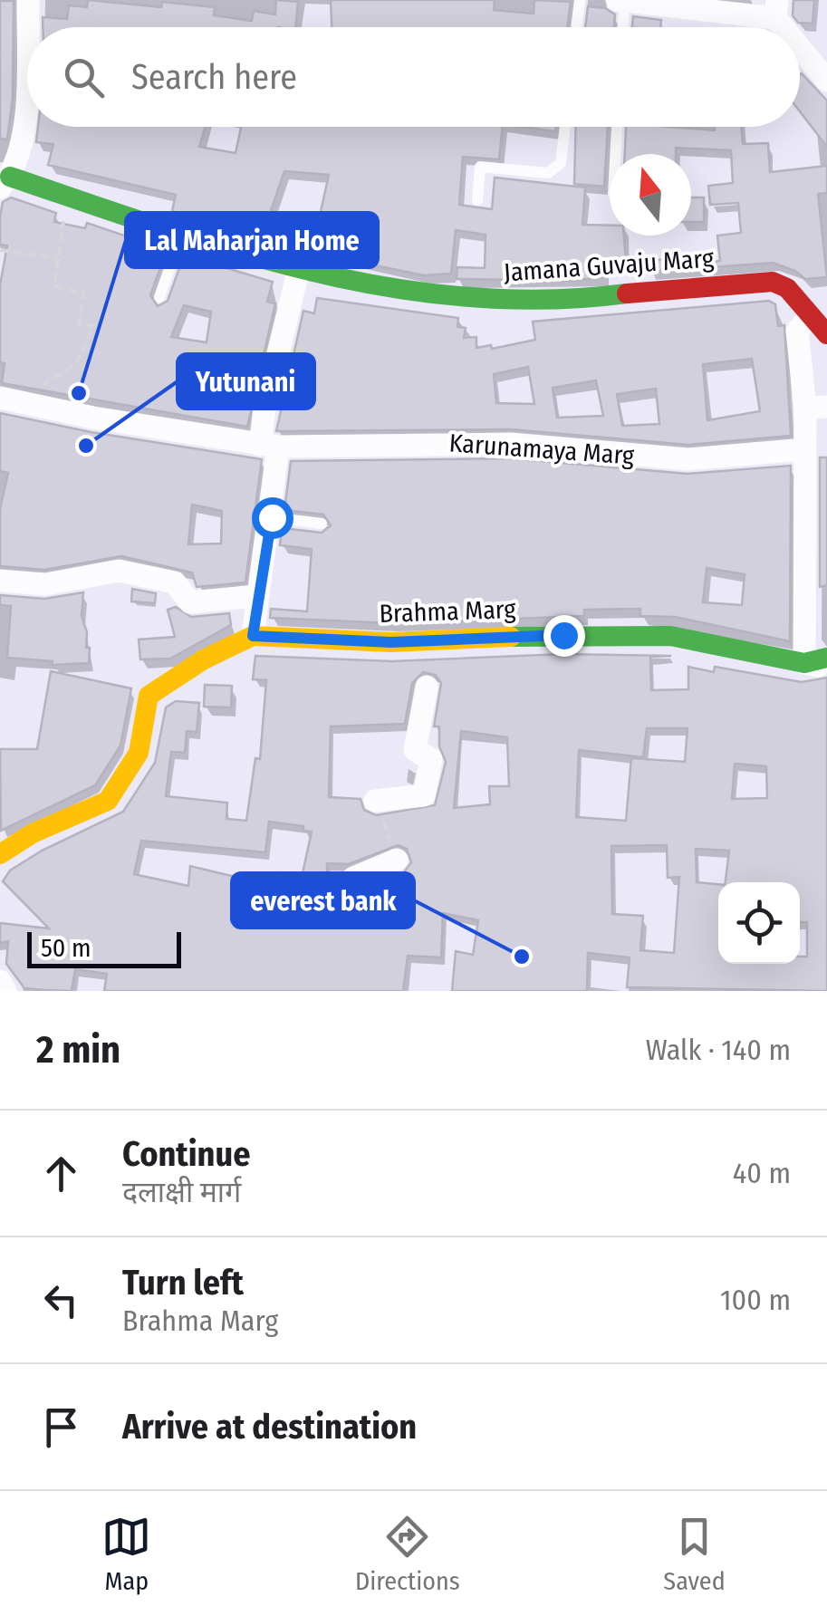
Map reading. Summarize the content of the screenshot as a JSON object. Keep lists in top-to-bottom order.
{
  "streets": {
    "street": ["Jamana Guvaju Marg", "Karunamaya Marg", "Brahma Marg"]
  },
  "places": ["Lal Maharjan Home", "Yutunani", "everest bank"],
  "scale_bar": "50 m",
  "north": "top",
  "page": {
    "search": "Search here",
    "scale": "50 m",
    "heading": ["2 min", "Walk · 140 m"],
    "list": [
      ["Continue", "दलाक्षी मार्ग", "40 m"],
      ["Turn left", "Brahma Marg", "100 m"],
      "Arrive at destination"
    ],
    "nav": ["Map", "Directions", "Saved"]
  }
}
